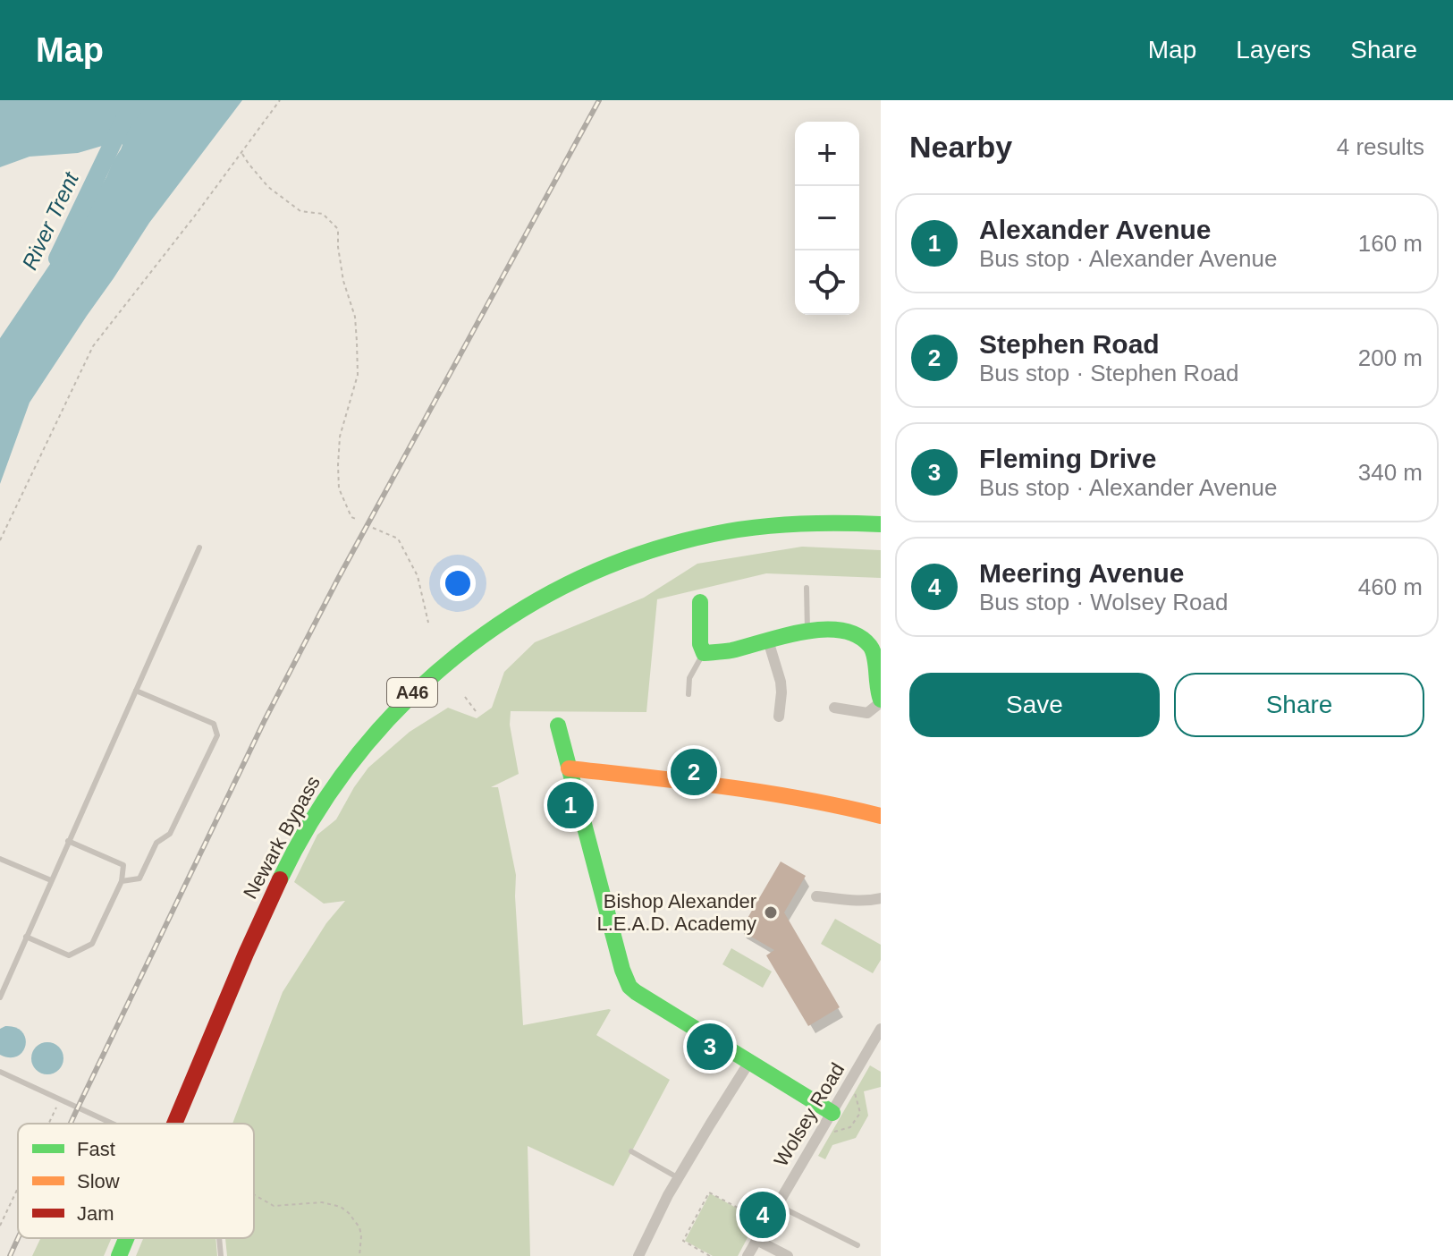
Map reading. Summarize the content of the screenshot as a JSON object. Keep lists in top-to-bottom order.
{
  "streets": {
    "main road": ["A46", "Newark Bypass"],
    "street": ["Wolsey Road"]
  },
  "water": ["River Trent"],
  "places": ["Bishop Alexander L.E.A.D. Academy"],
  "legend": ["Fast", "Slow", "Jam"],
  "page": {
    "header": "Map",
    "nav": ["Map", "Layers", "Share"],
    "heading": ["Nearby", "4 results"],
    "map_buttons": ["+", "−"],
    "list": [
      {
        "mark": "1",
        "name": "Alexander Avenue",
        "note": "Bus stop · Alexander Avenue",
        "value": "160 m"
      },
      {
        "mark": "2",
        "name": "Stephen Road",
        "note": "Bus stop · Stephen Road",
        "value": "200 m"
      },
      {
        "mark": "3",
        "name": "Fleming Drive",
        "note": "Bus stop · Alexander Avenue",
        "value": "340 m"
      },
      {
        "mark": "4",
        "name": "Meering Avenue",
        "note": "Bus stop · Wolsey Road",
        "value": "460 m"
      }
    ],
    "buttons": ["Save", "Share"],
    "pins": [
      "2",
      "1",
      "3",
      "4"
    ]
  }
}
